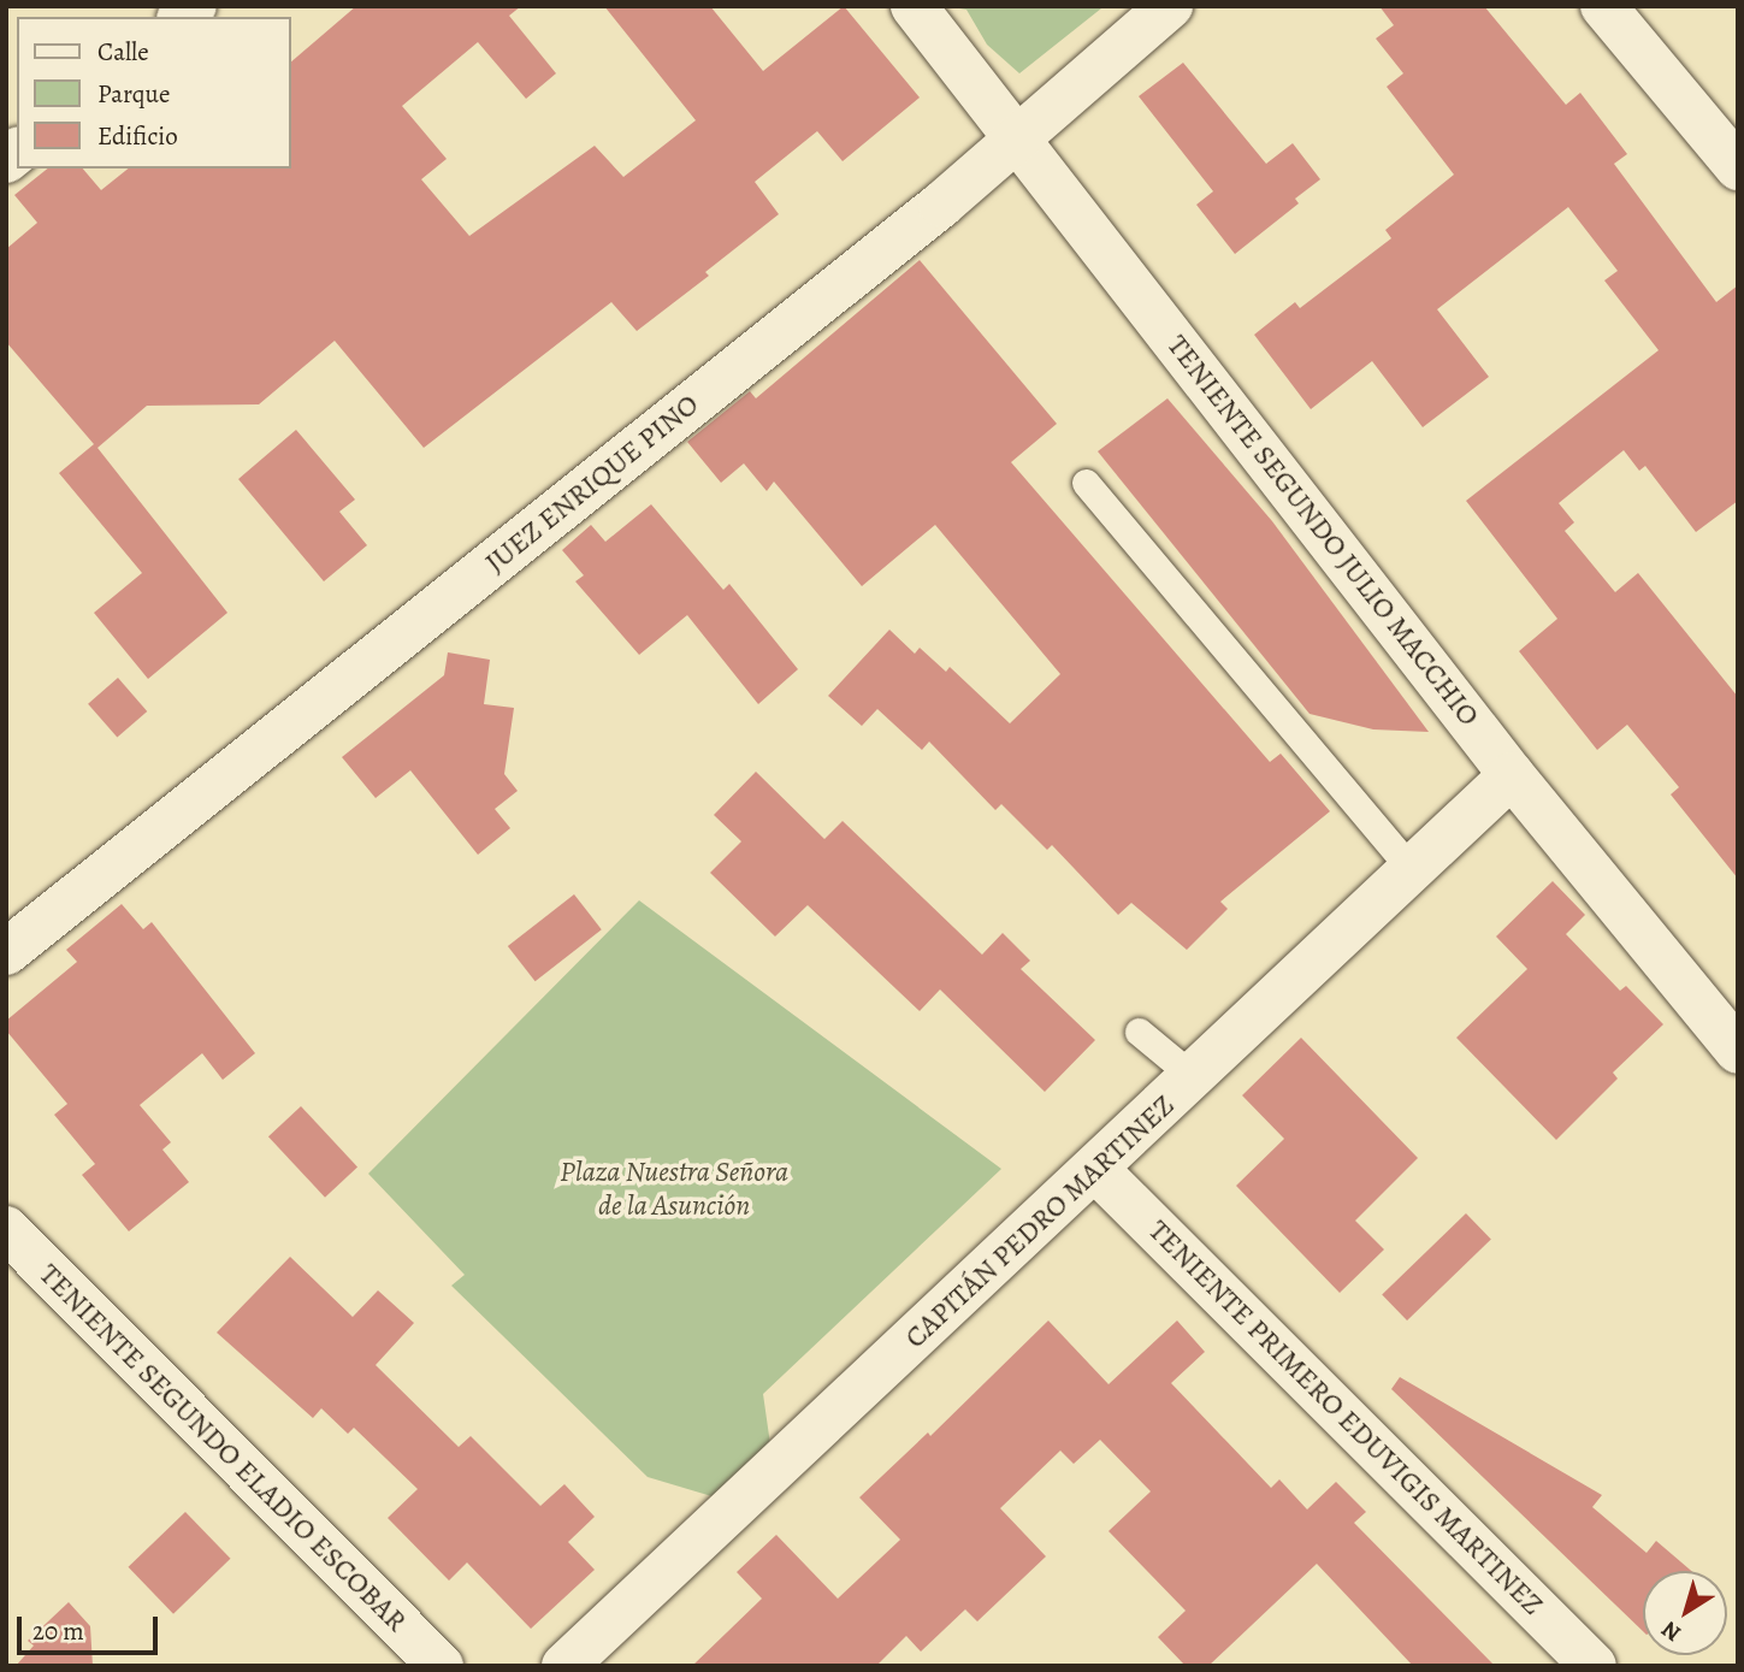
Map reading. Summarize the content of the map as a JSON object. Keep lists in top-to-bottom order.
{
  "streets": {
    "street": [
      "JUEZ ENRIQUE PINO",
      "TENIENTE SEGUNDO JULIO MACCHIO",
      "CAPITÁN PEDRO MARTINEZ",
      "TENIENTE PRIMERO EDUVIGIS MARTINEZ",
      "TENIENTE SEGUNDO ELADIO ESCOBAR"
    ]
  },
  "crossings": [
    ["JUEZ ENRIQUE PINO", "TENIENTE SEGUNDO JULIO MACCHIO"],
    ["TENIENTE SEGUNDO JULIO MACCHIO", "CAPITÁN PEDRO MARTINEZ"],
    ["CAPITÁN PEDRO MARTINEZ", "TENIENTE PRIMERO EDUVIGIS MARTINEZ"]
  ],
  "parks": ["Plaza Nuestra Señora de la Asunción"],
  "legend": ["Calle", "Parque", "Edificio"],
  "scale_bar": "20 m",
  "north": "bottom left"
}
